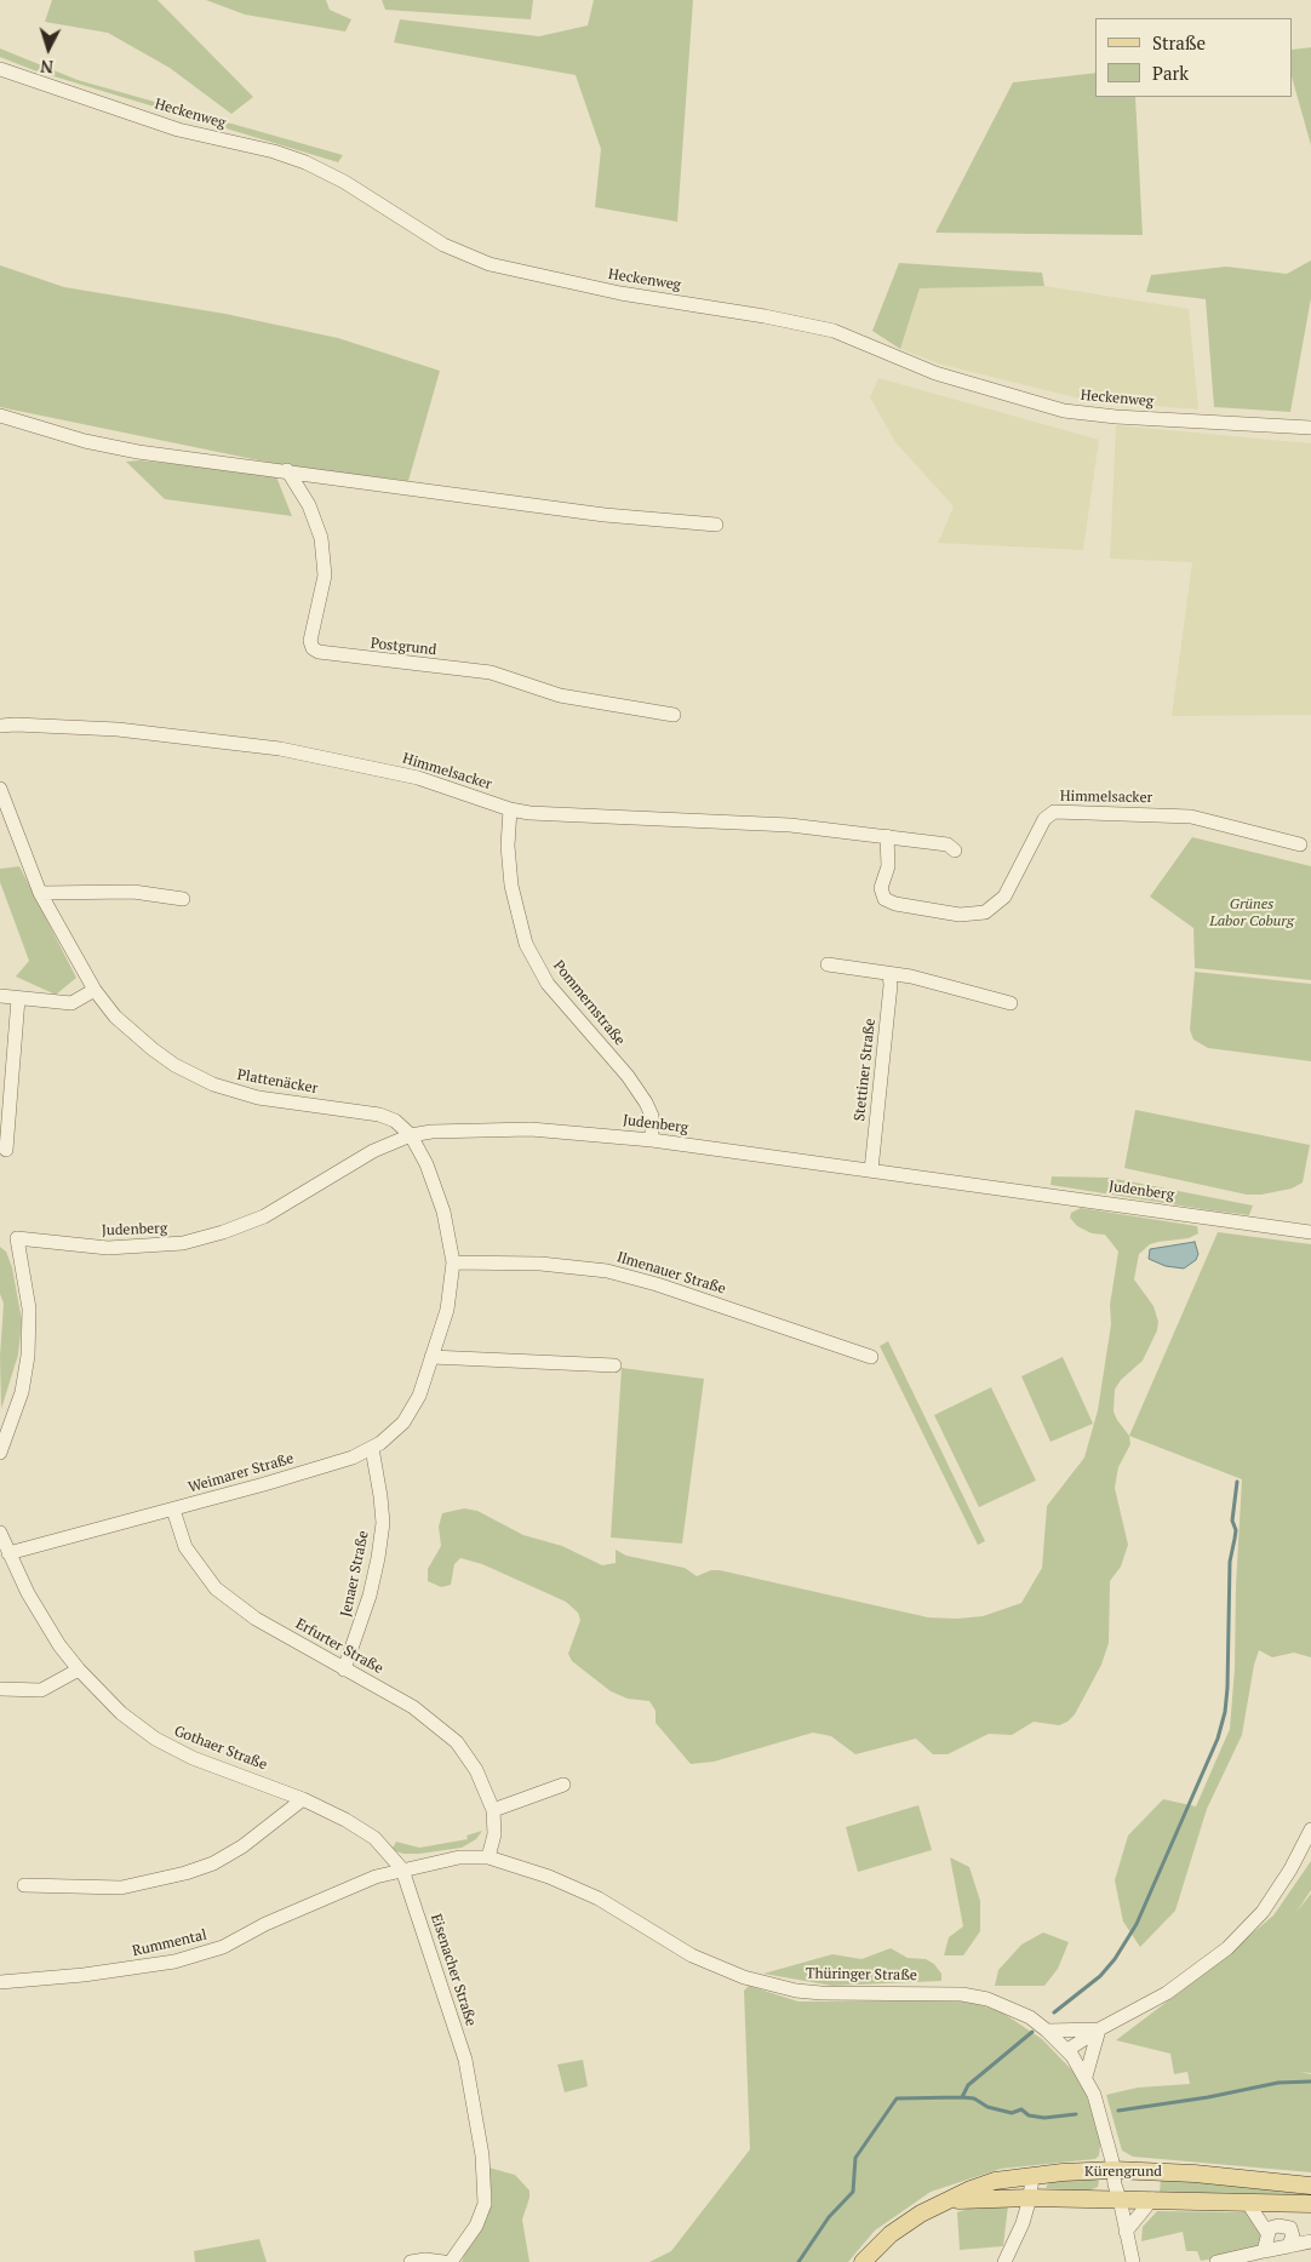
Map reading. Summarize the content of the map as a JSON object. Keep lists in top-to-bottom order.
{
  "streets": {
    "main road": ["Kürengrund"],
    "street": [
      "Heckenweg",
      "Postgrund",
      "Himmelsacker",
      "Pommernstraße",
      "Stettiner Straße",
      "Plattenäcker",
      "Judenberg",
      "Ilmenauer Straße",
      "Weimarer Straße",
      "Jenaer Straße",
      "Erfurter Straße",
      "Gothaer Straße",
      "Rummental",
      "Eisenacher Straße",
      "Thüringer Straße"
    ]
  },
  "crossings": [
    ["Himmelsacker", "Pommernstraße"],
    ["Pommernstraße", "Judenberg"],
    ["Stettiner Straße", "Judenberg"],
    ["Plattenäcker", "Judenberg"],
    ["Plattenäcker", "Weimarer Straße"],
    ["Judenberg", "Weimarer Straße"],
    ["Ilmenauer Straße", "Weimarer Straße"],
    ["Weimarer Straße", "Jenaer Straße"],
    ["Weimarer Straße", "Erfurter Straße"],
    ["Weimarer Straße", "Gothaer Straße"],
    ["Jenaer Straße", "Erfurter Straße"],
    ["Erfurter Straße", "Thüringer Straße"],
    ["Gothaer Straße", "Rummental"],
    ["Gothaer Straße", "Eisenacher Straße"],
    ["Gothaer Straße", "Thüringer Straße"],
    ["Rummental", "Eisenacher Straße"],
    ["Rummental", "Thüringer Straße"],
    ["Eisenacher Straße", "Thüringer Straße"],
    ["Thüringer Straße", "Kürengrund"]
  ],
  "parks": ["Grünes Labor Coburg"],
  "legend": ["Straße", "Park"],
  "north": "bottom"
}
